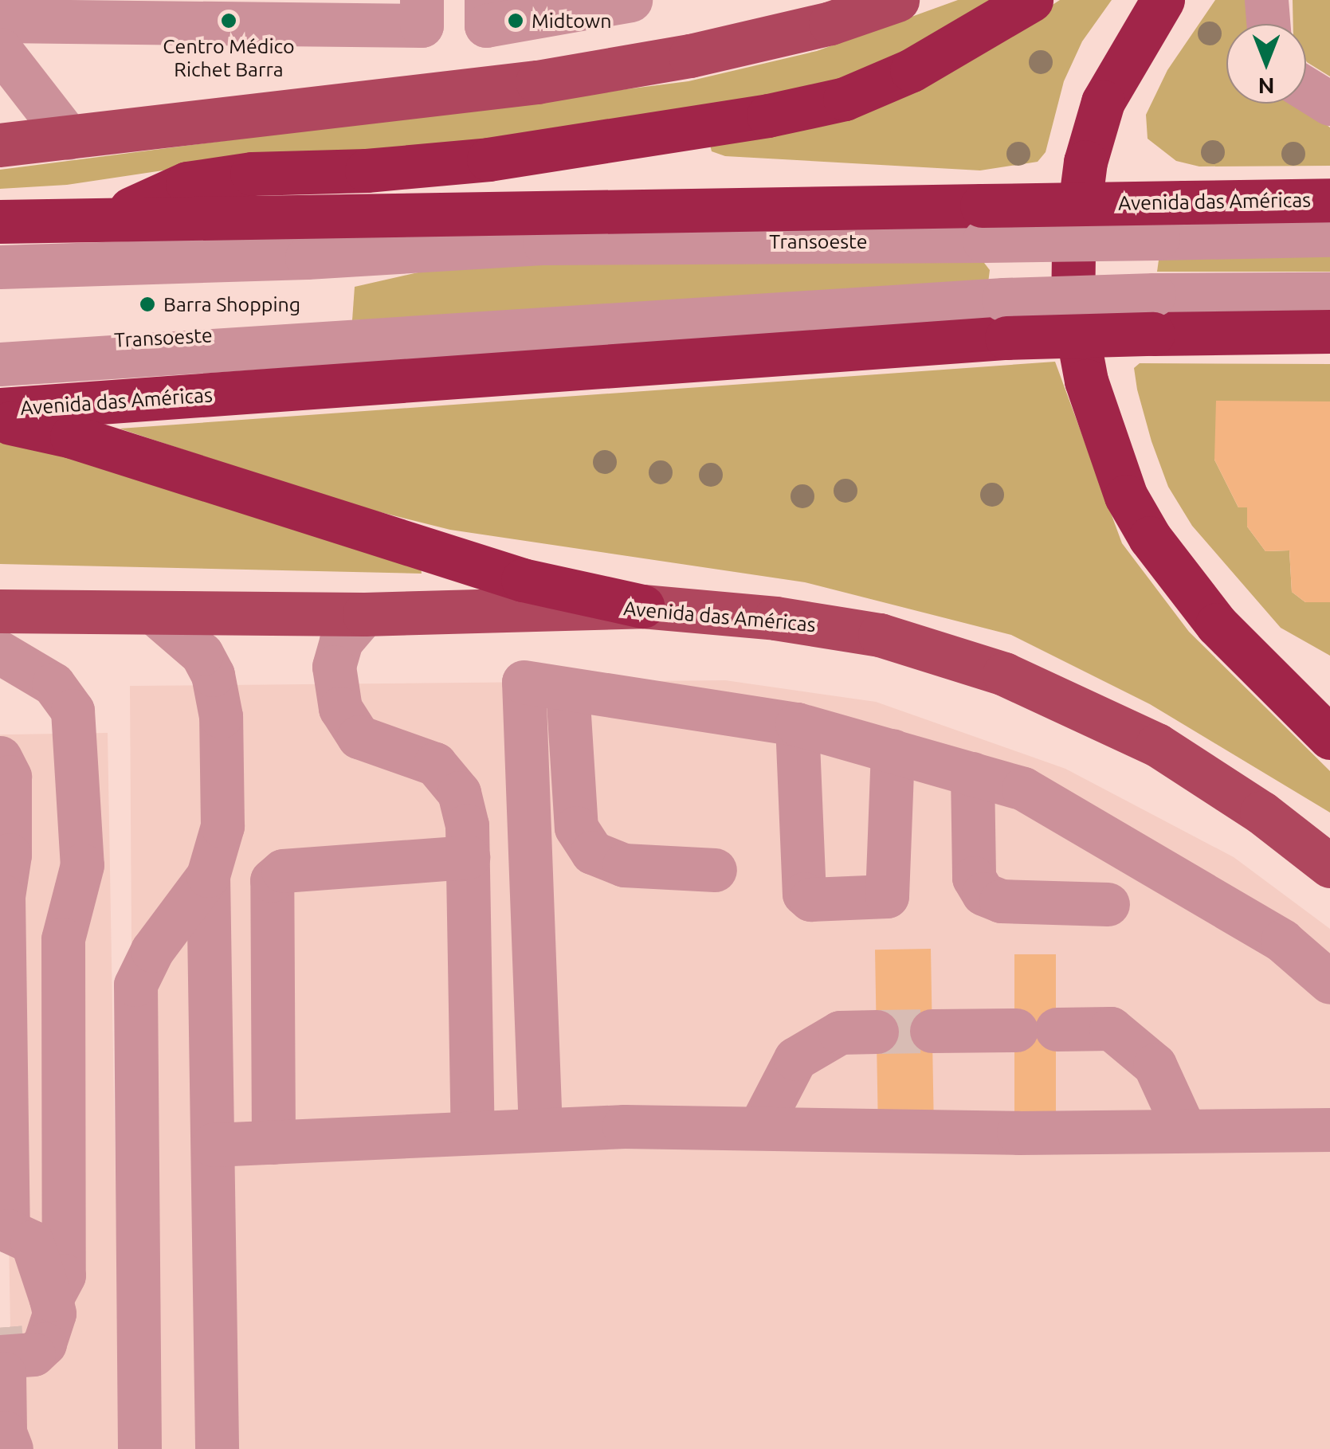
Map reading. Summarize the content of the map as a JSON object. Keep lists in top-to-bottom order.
{
  "streets": {
    "highway": ["Avenida das Américas"],
    "lane": ["Transoeste"]
  },
  "crossings": [
    ["Avenida das Américas", "Transoeste"]
  ],
  "places": ["Centro Médico Richet Barra", "Midtown", "Barra Shopping"],
  "north": "bottom"
}
